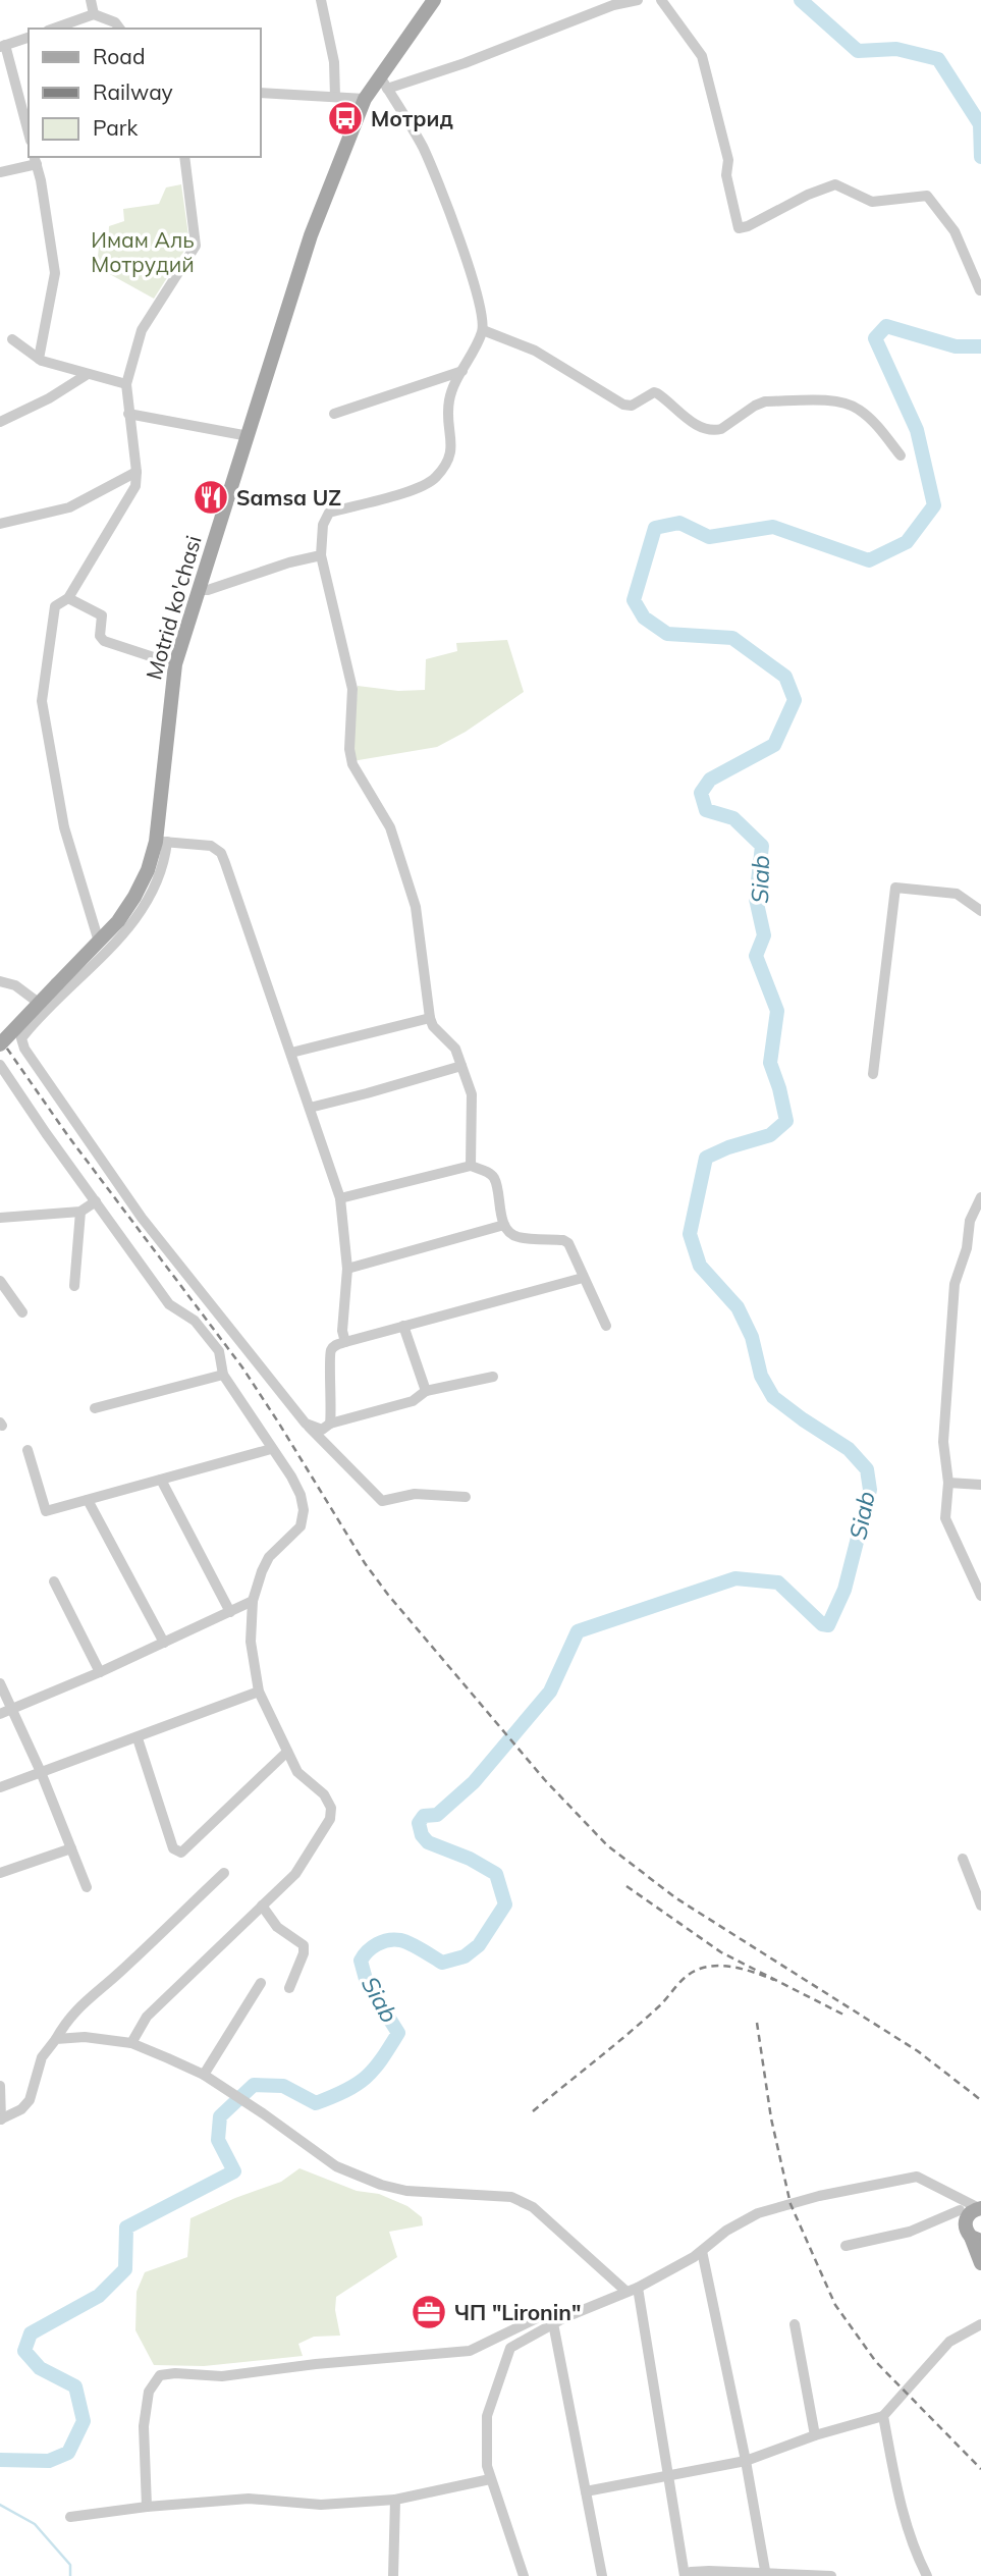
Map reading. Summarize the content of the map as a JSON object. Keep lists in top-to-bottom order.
{
  "streets": {
    "main road": ["Motrid ko'chasi"]
  },
  "water": ["Siab"],
  "parks": ["Имам Аль Мотрудий"],
  "places": {
    "bus stop": ["Мотрид"],
    "restaurant": ["Samsa UZ"],
    "office": ["ЧП \"Lironin\""]
  },
  "legend": ["Road", "Railway", "Park"]
}
